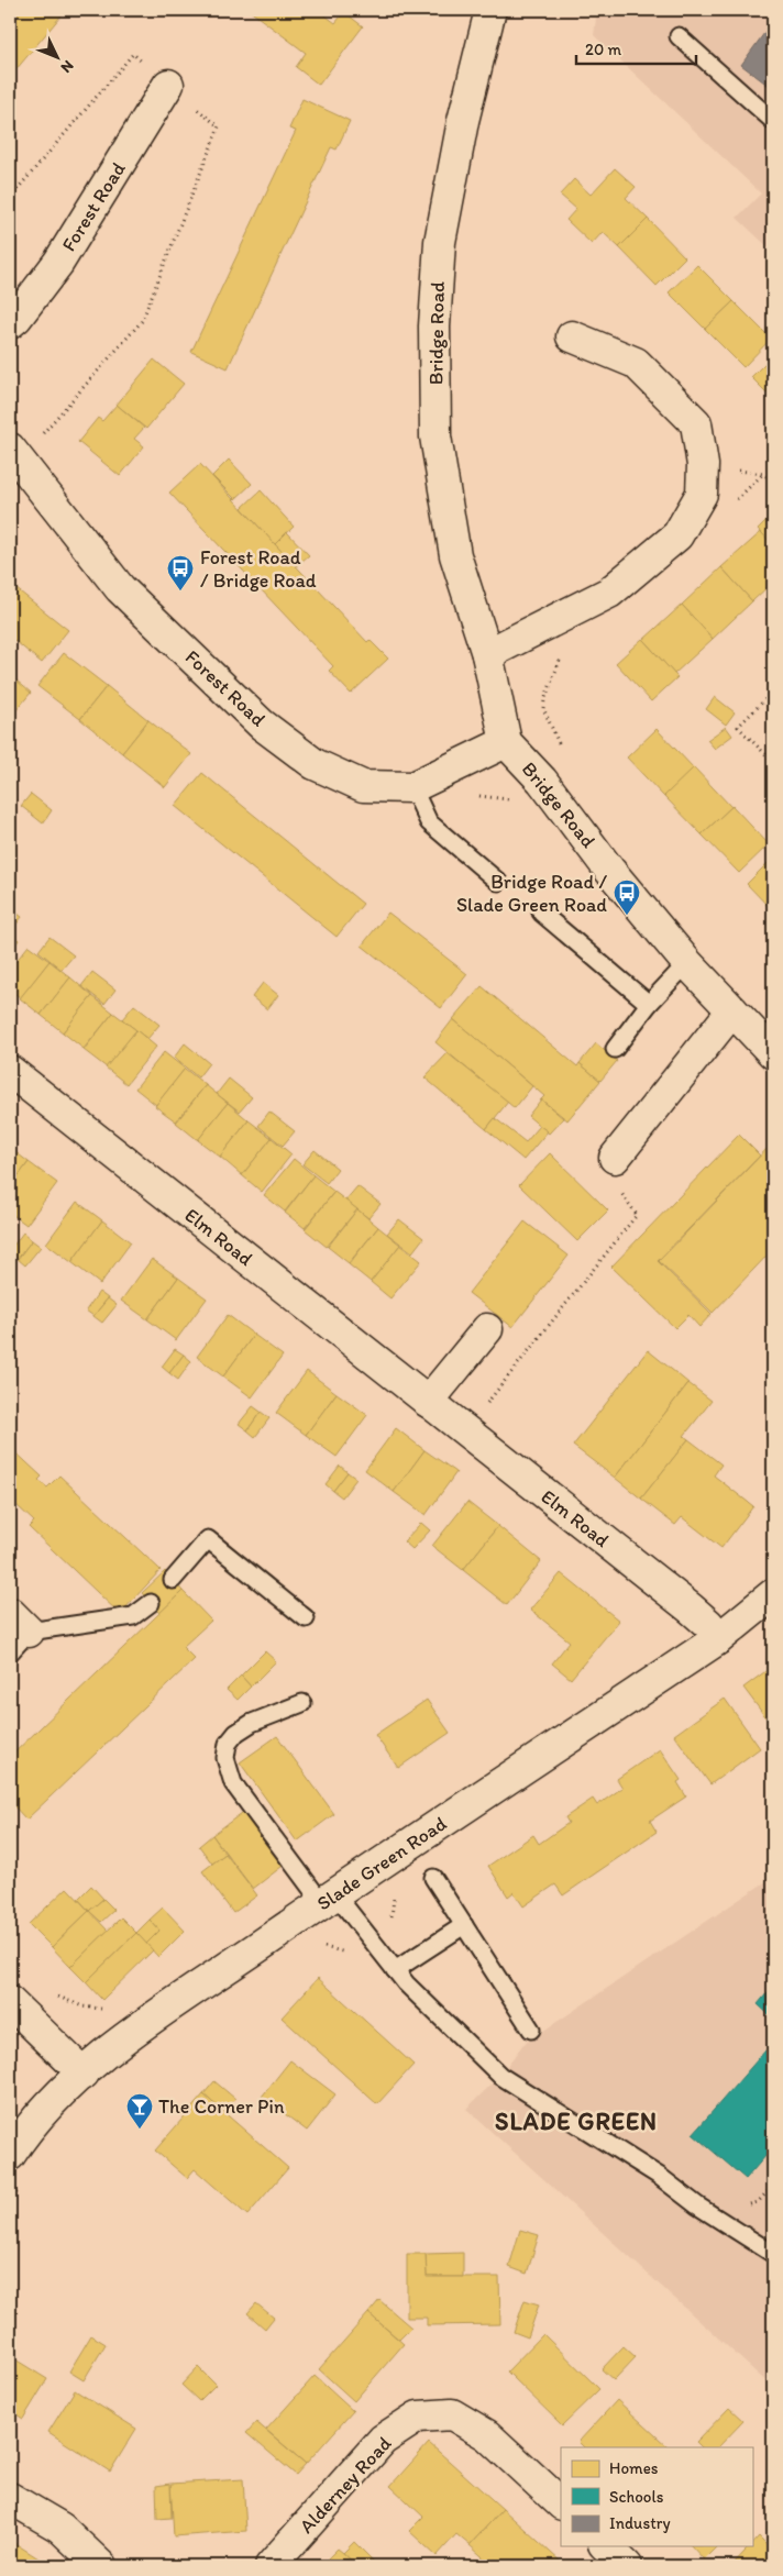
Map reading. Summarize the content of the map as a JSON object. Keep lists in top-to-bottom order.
{
  "streets": {
    "street": [
      "Forest Road",
      "Bridge Road",
      "Elm Road",
      "Slade Green Road",
      "Alderney Road"
    ]
  },
  "crossings": [
    ["Forest Road", "Bridge Road"],
    ["Elm Road", "Slade Green Road"]
  ],
  "districts": ["SLADE GREEN"],
  "places": {
    "bus stop": ["Forest Road / Bridge Road", "Bridge Road / Slade Green Road"],
    "bar": ["The Corner Pin"]
  },
  "legend": ["Homes", "Schools", "Industry"],
  "scale_bar": "20 m",
  "north": "bottom right"
}
